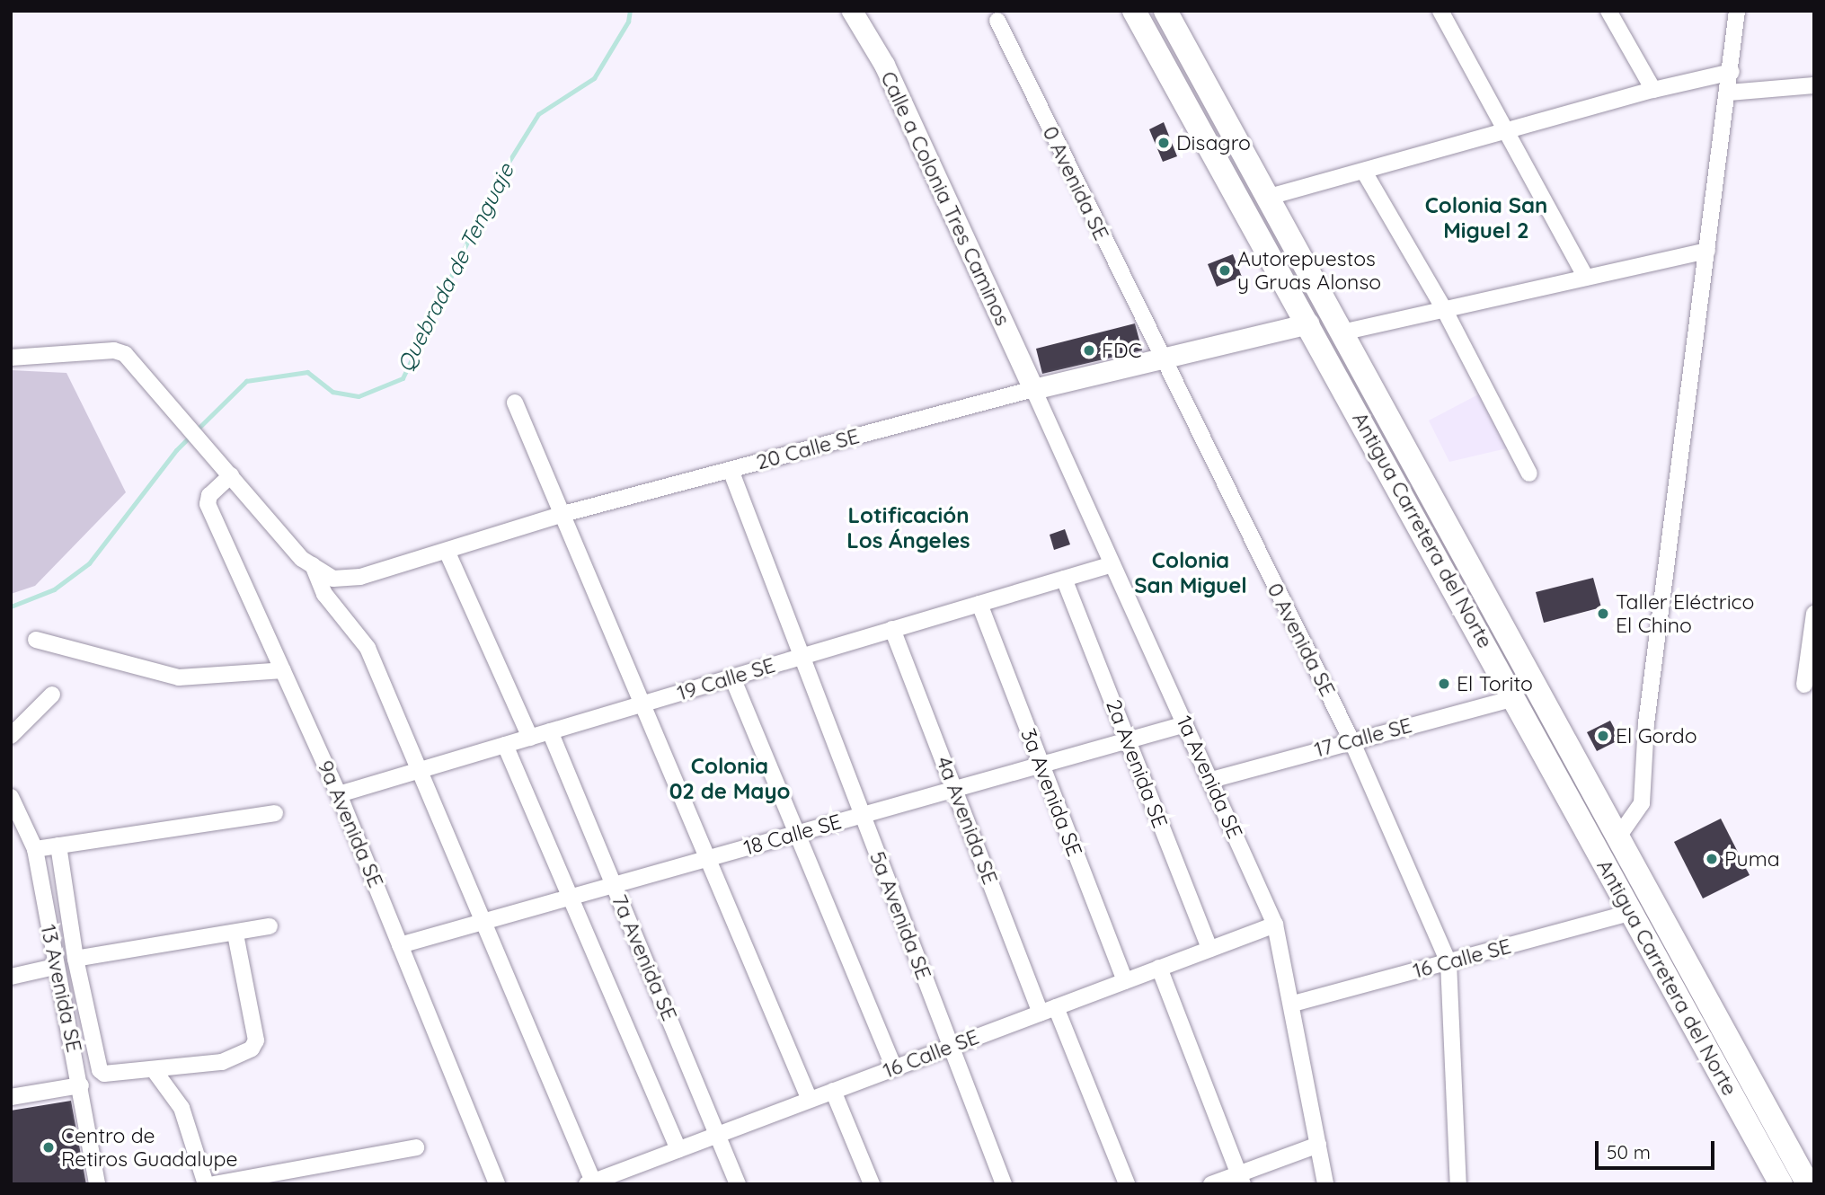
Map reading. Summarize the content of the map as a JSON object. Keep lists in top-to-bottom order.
{
  "streets": {
    "main road": ["Antigua Carretera del Norte"],
    "street": [
      "0 Avenida SE",
      "Calle a Colonia Tres Caminos",
      "20 Calle SE",
      "19 Calle SE",
      "17 Calle SE",
      "2a Avenida SE",
      "1a Avenida SE",
      "3a Avenida SE",
      "4a Avenida SE",
      "9a Avenida SE",
      "18 Calle SE",
      "5a Avenida SE",
      "7a Avenida SE",
      "16 Calle SE",
      "13 Avenida SE"
    ]
  },
  "crossings": [
    ["0 Avenida SE", "20 Calle SE"],
    ["0 Avenida SE", "17 Calle SE"],
    ["0 Avenida SE", "16 Calle SE"],
    ["Calle a Colonia Tres Caminos", "20 Calle SE"],
    ["Calle a Colonia Tres Caminos", "1a Avenida SE"],
    ["20 Calle SE", "Antigua Carretera del Norte"],
    ["20 Calle SE", "1a Avenida SE"],
    ["20 Calle SE", "5a Avenida SE"],
    ["Antigua Carretera del Norte", "17 Calle SE"],
    ["Antigua Carretera del Norte", "16 Calle SE"],
    ["19 Calle SE", "2a Avenida SE"],
    ["19 Calle SE", "1a Avenida SE"],
    ["19 Calle SE", "3a Avenida SE"],
    ["19 Calle SE", "4a Avenida SE"],
    ["19 Calle SE", "9a Avenida SE"],
    ["19 Calle SE", "5a Avenida SE"],
    ["19 Calle SE", "7a Avenida SE"],
    ["17 Calle SE", "1a Avenida SE"],
    ["2a Avenida SE", "18 Calle SE"],
    ["2a Avenida SE", "16 Calle SE"],
    ["1a Avenida SE", "18 Calle SE"],
    ["1a Avenida SE", "16 Calle SE"],
    ["3a Avenida SE", "18 Calle SE"],
    ["3a Avenida SE", "16 Calle SE"],
    ["4a Avenida SE", "18 Calle SE"],
    ["4a Avenida SE", "16 Calle SE"],
    ["9a Avenida SE", "18 Calle SE"],
    ["18 Calle SE", "5a Avenida SE"],
    ["18 Calle SE", "7a Avenida SE"],
    ["5a Avenida SE", "16 Calle SE"],
    ["7a Avenida SE", "16 Calle SE"]
  ],
  "districts": [
    "Colonia San Miguel 2",
    "Lotificación Los Ángeles",
    "Colonia San Miguel",
    "Colonia 02 de Mayo"
  ],
  "water": ["Quebrada de Tenguaje"],
  "places": [
    "Disagro",
    "Autorepuestos y Gruas Alonso",
    "FDC",
    "Taller Eléctrico El Chino",
    "El Torito",
    "El Gordo",
    "Puma",
    "Centro de Retiros Guadalupe"
  ],
  "scale_bar": "50 m"
}
